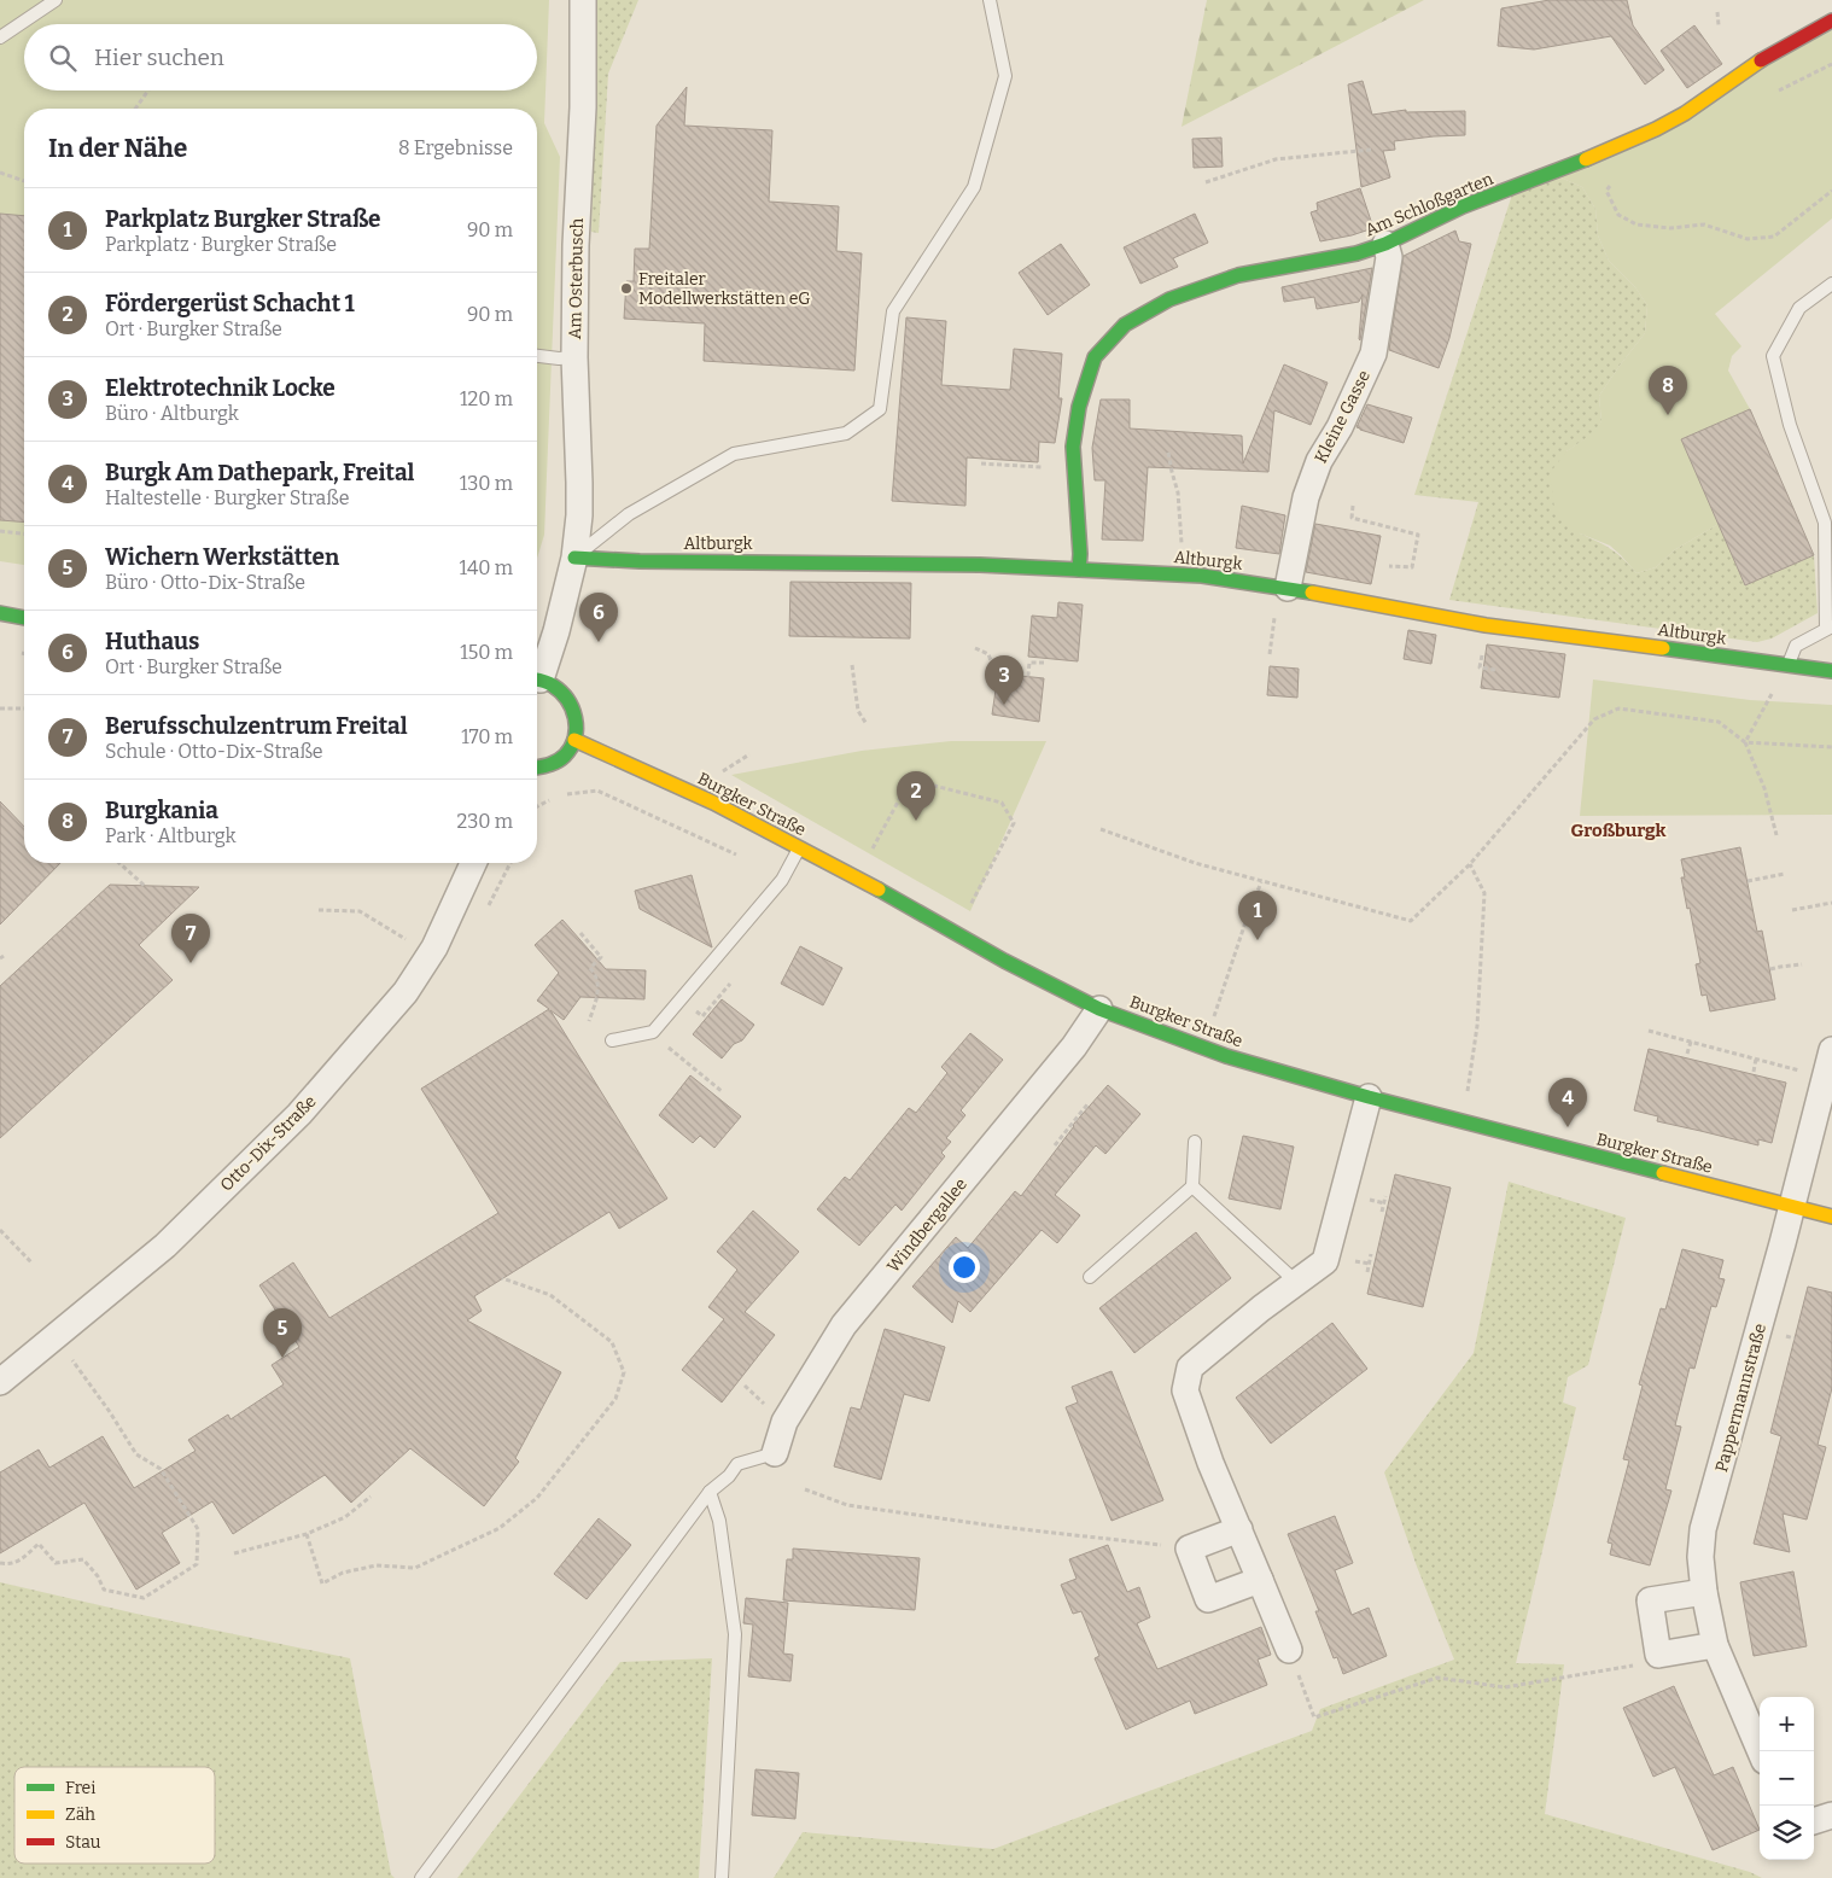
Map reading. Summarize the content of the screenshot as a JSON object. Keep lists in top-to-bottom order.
{
  "streets": {
    "street": [
      "Am Schloßgarten",
      "Am Osterbusch",
      "Kleine Gasse",
      "Altburgk",
      "Burgker Straße",
      "Otto-Dix-Straße",
      "Windbergallee",
      "Pappermannstraße"
    ]
  },
  "crossings": [
    ["Am Schloßgarten", "Kleine Gasse"],
    ["Am Schloßgarten", "Altburgk"],
    ["Am Osterbusch", "Altburgk"],
    ["Kleine Gasse", "Altburgk"],
    ["Burgker Straße", "Windbergallee"],
    ["Burgker Straße", "Pappermannstraße"]
  ],
  "districts": ["Großburgk"],
  "places": ["Freitaler Modellwerkstätten eG"],
  "legend": ["Frei", "Zäh", "Stau"],
  "page": {
    "search": "Hier suchen",
    "heading": ["In der Nähe", "8 Ergebnisse"],
    "list": [
      {
        "mark": "1",
        "name": "Parkplatz Burgker Straße",
        "note": "Parkplatz · Burgker Straße",
        "value": "90 m"
      },
      {
        "mark": "2",
        "name": "Fördergerüst Schacht 1",
        "note": "Ort · Burgker Straße",
        "value": "90 m"
      },
      {
        "mark": "3",
        "name": "Elektrotechnik Locke",
        "note": "Büro · Altburgk",
        "value": "120 m"
      },
      {
        "mark": "4",
        "name": "Burgk Am Dathepark, Freital",
        "note": "Haltestelle · Burgker Straße",
        "value": "130 m"
      },
      {
        "mark": "5",
        "name": "Wichern Werkstätten",
        "note": "Büro · Otto-Dix-Straße",
        "value": "140 m"
      },
      {
        "mark": "6",
        "name": "Huthaus",
        "note": "Ort · Burgker Straße",
        "value": "150 m"
      },
      {
        "mark": "7",
        "name": "Berufsschulzentrum Freital",
        "note": "Schule · Otto-Dix-Straße",
        "value": "170 m"
      },
      {
        "mark": "8",
        "name": "Burgkania",
        "note": "Park · Altburgk",
        "value": "230 m"
      }
    ],
    "pins": [
      "8",
      "6",
      "3",
      "2",
      "1",
      "7",
      "4",
      "5"
    ],
    "map_buttons": ["+", "−"]
  }
}
